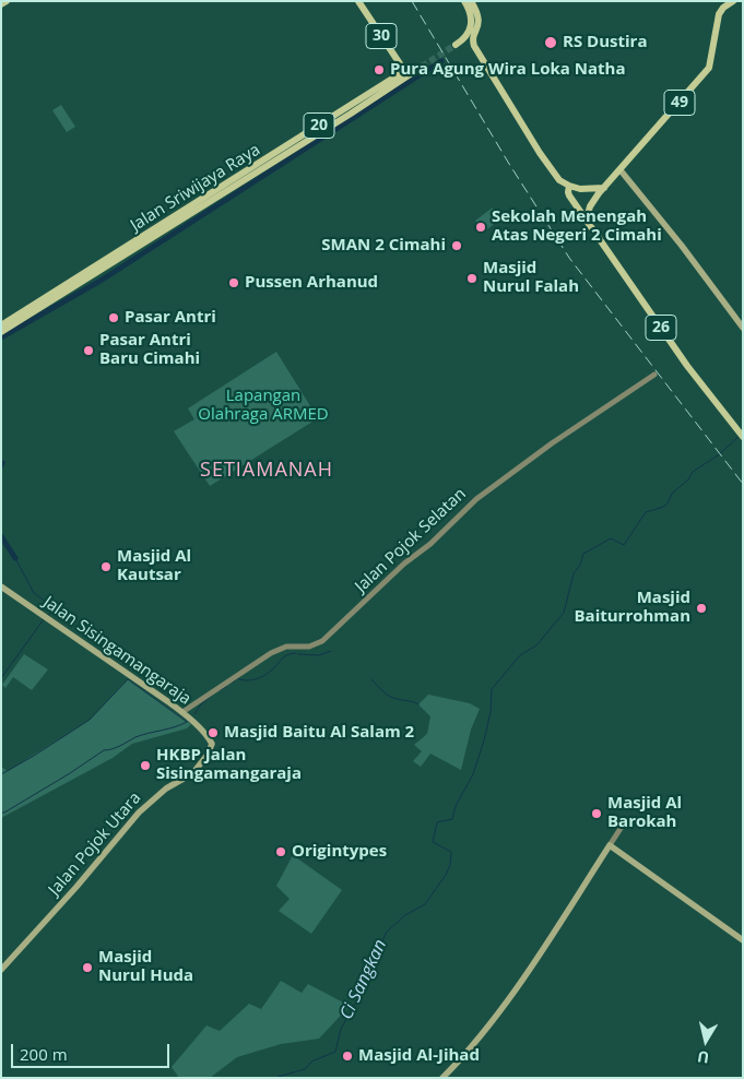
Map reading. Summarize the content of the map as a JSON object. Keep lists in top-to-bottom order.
{
  "streets": {
    "main road": [
      "30",
      "49",
      "20",
      "Jalan Sriwijaya Raya",
      "26",
      "Jalan Sisingamangaraja",
      "Jalan Pojok Utara"
    ],
    "street": ["Jalan Pojok Selatan"]
  },
  "crossings": [
    ["30", "Jalan Sriwijaya Raya"],
    ["49", "26"],
    ["Jalan Pojok Selatan", "Jalan Sisingamangaraja"],
    ["Jalan Sisingamangaraja", "Jalan Pojok Utara"]
  ],
  "districts": ["SETIAMANAH"],
  "water": ["Ci Sangkan"],
  "parks": ["Lapangan Olahraga ARMED"],
  "places": [
    "RS Dustira",
    "Pura Agung Wira Loka Natha",
    "Sekolah Menengah Atas Negeri 2 Cimahi",
    "SMAN 2 Cimahi",
    "Masjid Nurul Falah",
    "Pussen Arhanud",
    "Pasar Antri",
    "Pasar Antri Baru Cimahi",
    "Masjid Al Kautsar",
    "Masjid Baiturrohman",
    "Masjid Baitu Al Salam 2",
    "HKBP Jalan Sisingamangaraja",
    "Masjid Al Barokah",
    "Origintypes",
    "Masjid Nurul Huda",
    "Masjid Al-Jihad"
  ],
  "scale_bar": "200 m",
  "north": "bottom"
}
